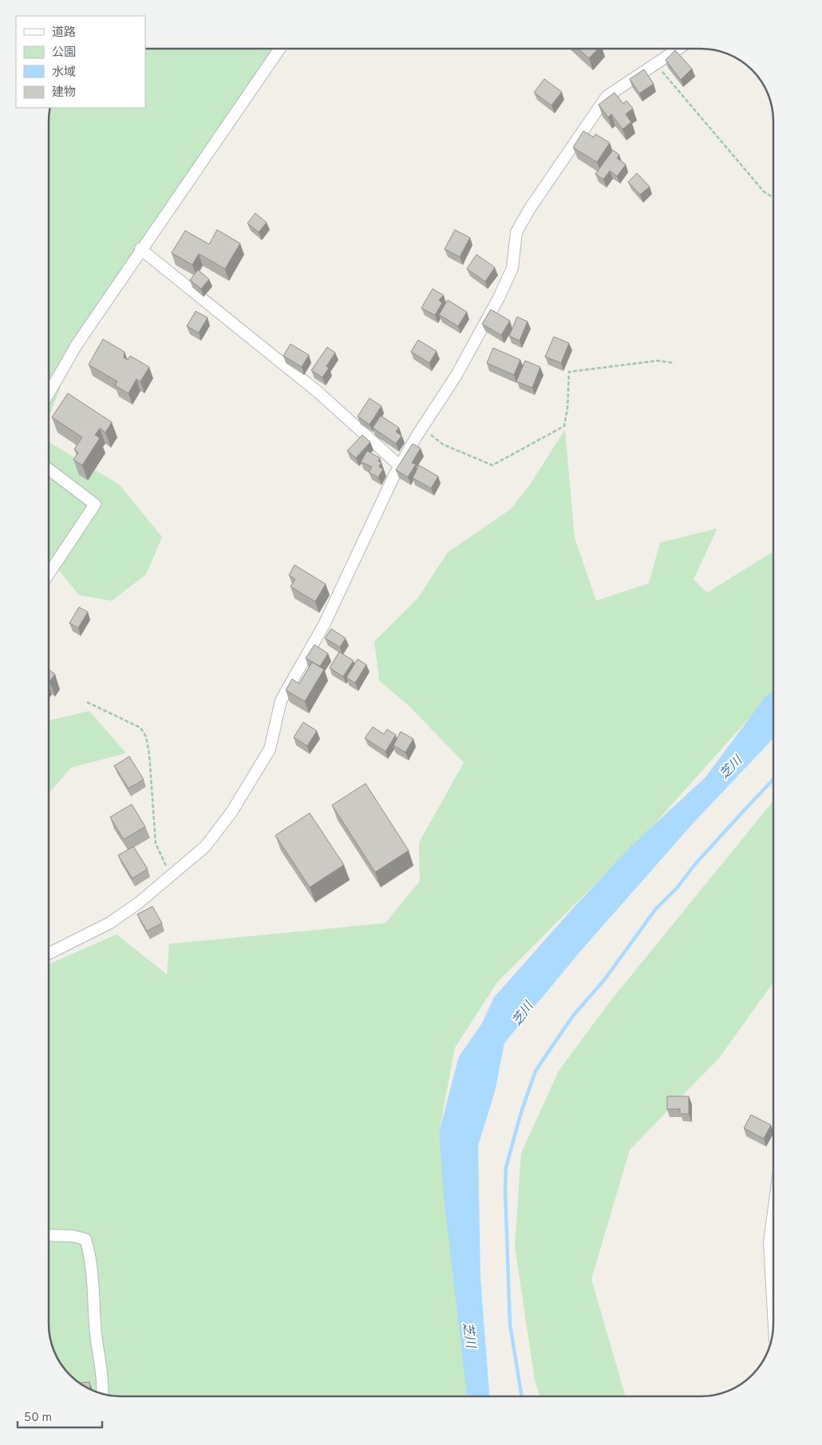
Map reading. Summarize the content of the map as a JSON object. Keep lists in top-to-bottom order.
{
  "water": ["芝川"],
  "legend": [
    "道路",
    "公園",
    "水域",
    "建物"
  ],
  "scale_bar": "50 m"
}
